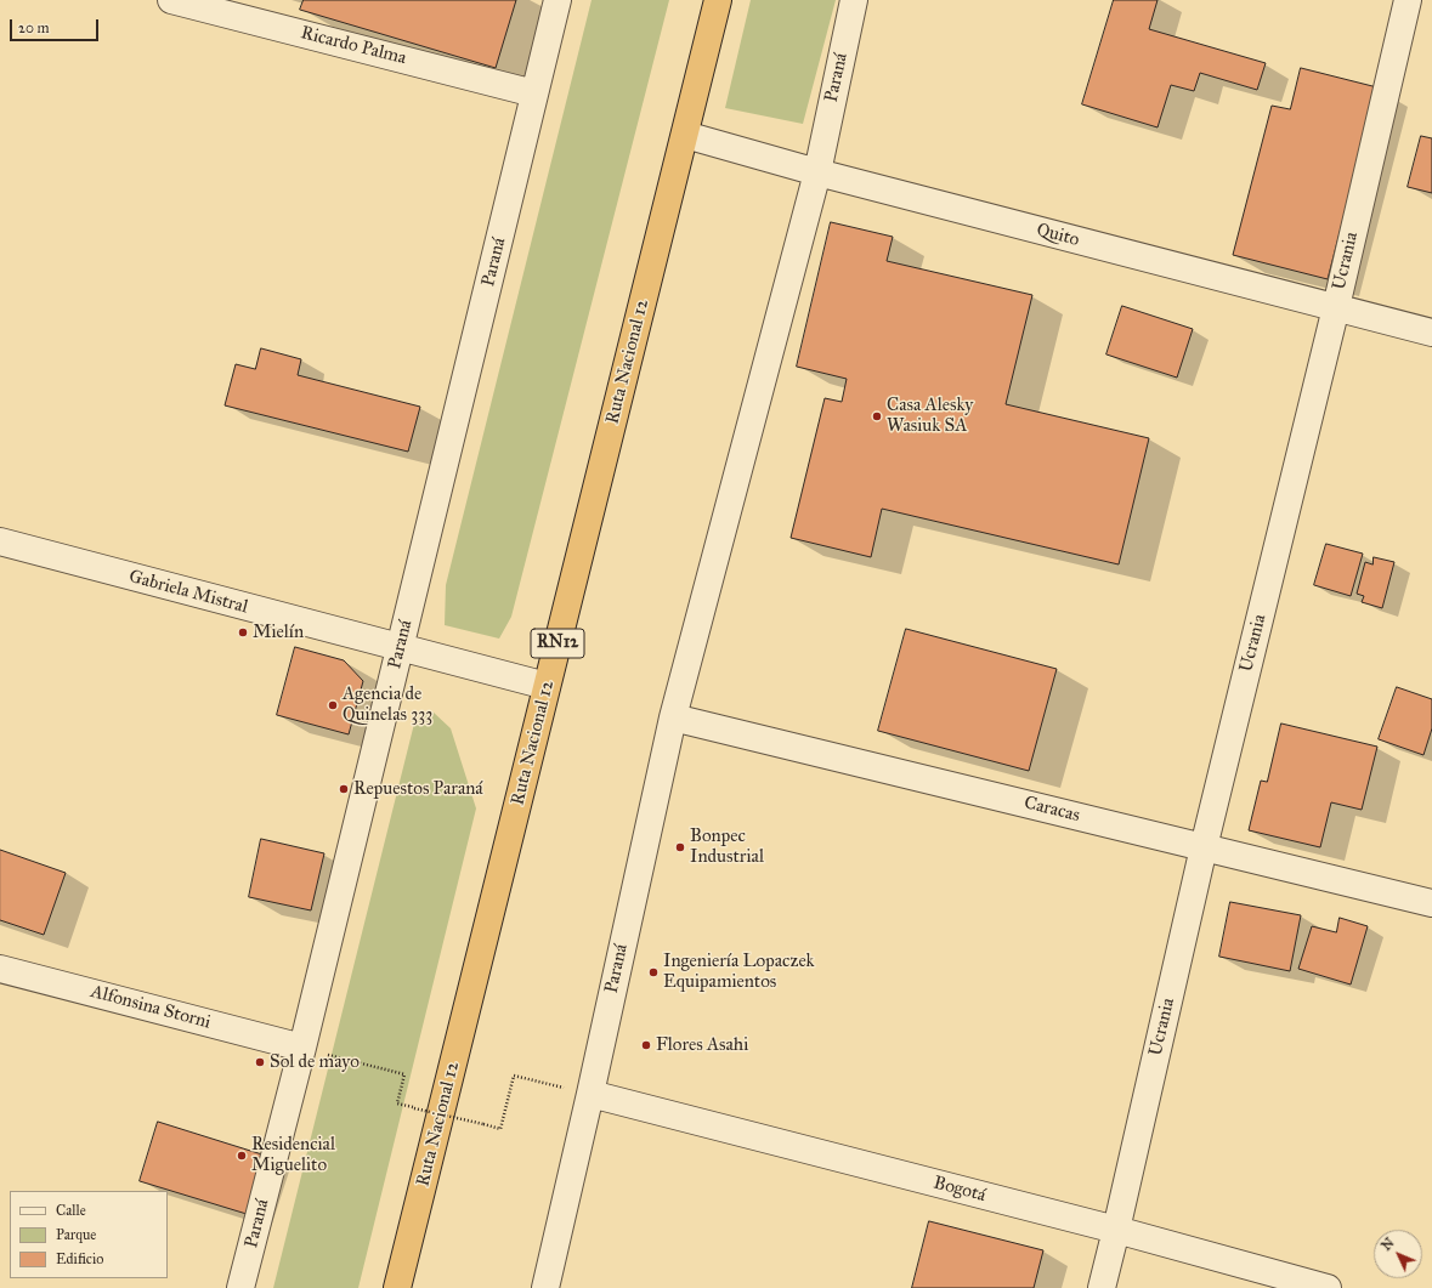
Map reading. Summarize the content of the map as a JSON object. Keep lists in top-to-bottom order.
{
  "streets": {
    "highway": ["Ruta Nacional 12", "RN12"],
    "street": [
      "Ricardo Palma",
      "Paraná",
      "Quito",
      "Ucrania",
      "Gabriela Mistral",
      "Caracas",
      "Alfonsina Storni",
      "Bogotá"
    ]
  },
  "crossings": [
    ["Ricardo Palma", "Paraná"],
    ["Paraná", "Quito"],
    ["Paraná", "Gabriela Mistral"],
    ["Paraná", "Caracas"],
    ["Paraná", "Alfonsina Storni"],
    ["Paraná", "Bogotá"],
    ["Quito", "Ucrania"],
    ["Quito", "Ruta Nacional 12"],
    ["Ucrania", "Caracas"],
    ["Ucrania", "Bogotá"],
    ["Ruta Nacional 12", "Gabriela Mistral"]
  ],
  "places": [
    "Casa Alesky Wasiuk SA",
    "Mielín",
    "Agencia de Quinelas 333",
    "Repuestos Paraná",
    "Bonpec Industrial",
    "Ingeniería Lopaczek Equipamientos",
    "Flores Asahi",
    "Sol de mayo",
    "Residencial Miguelito"
  ],
  "legend": ["Calle", "Parque", "Edificio"],
  "scale_bar": "20 m",
  "north": "top left"
}
